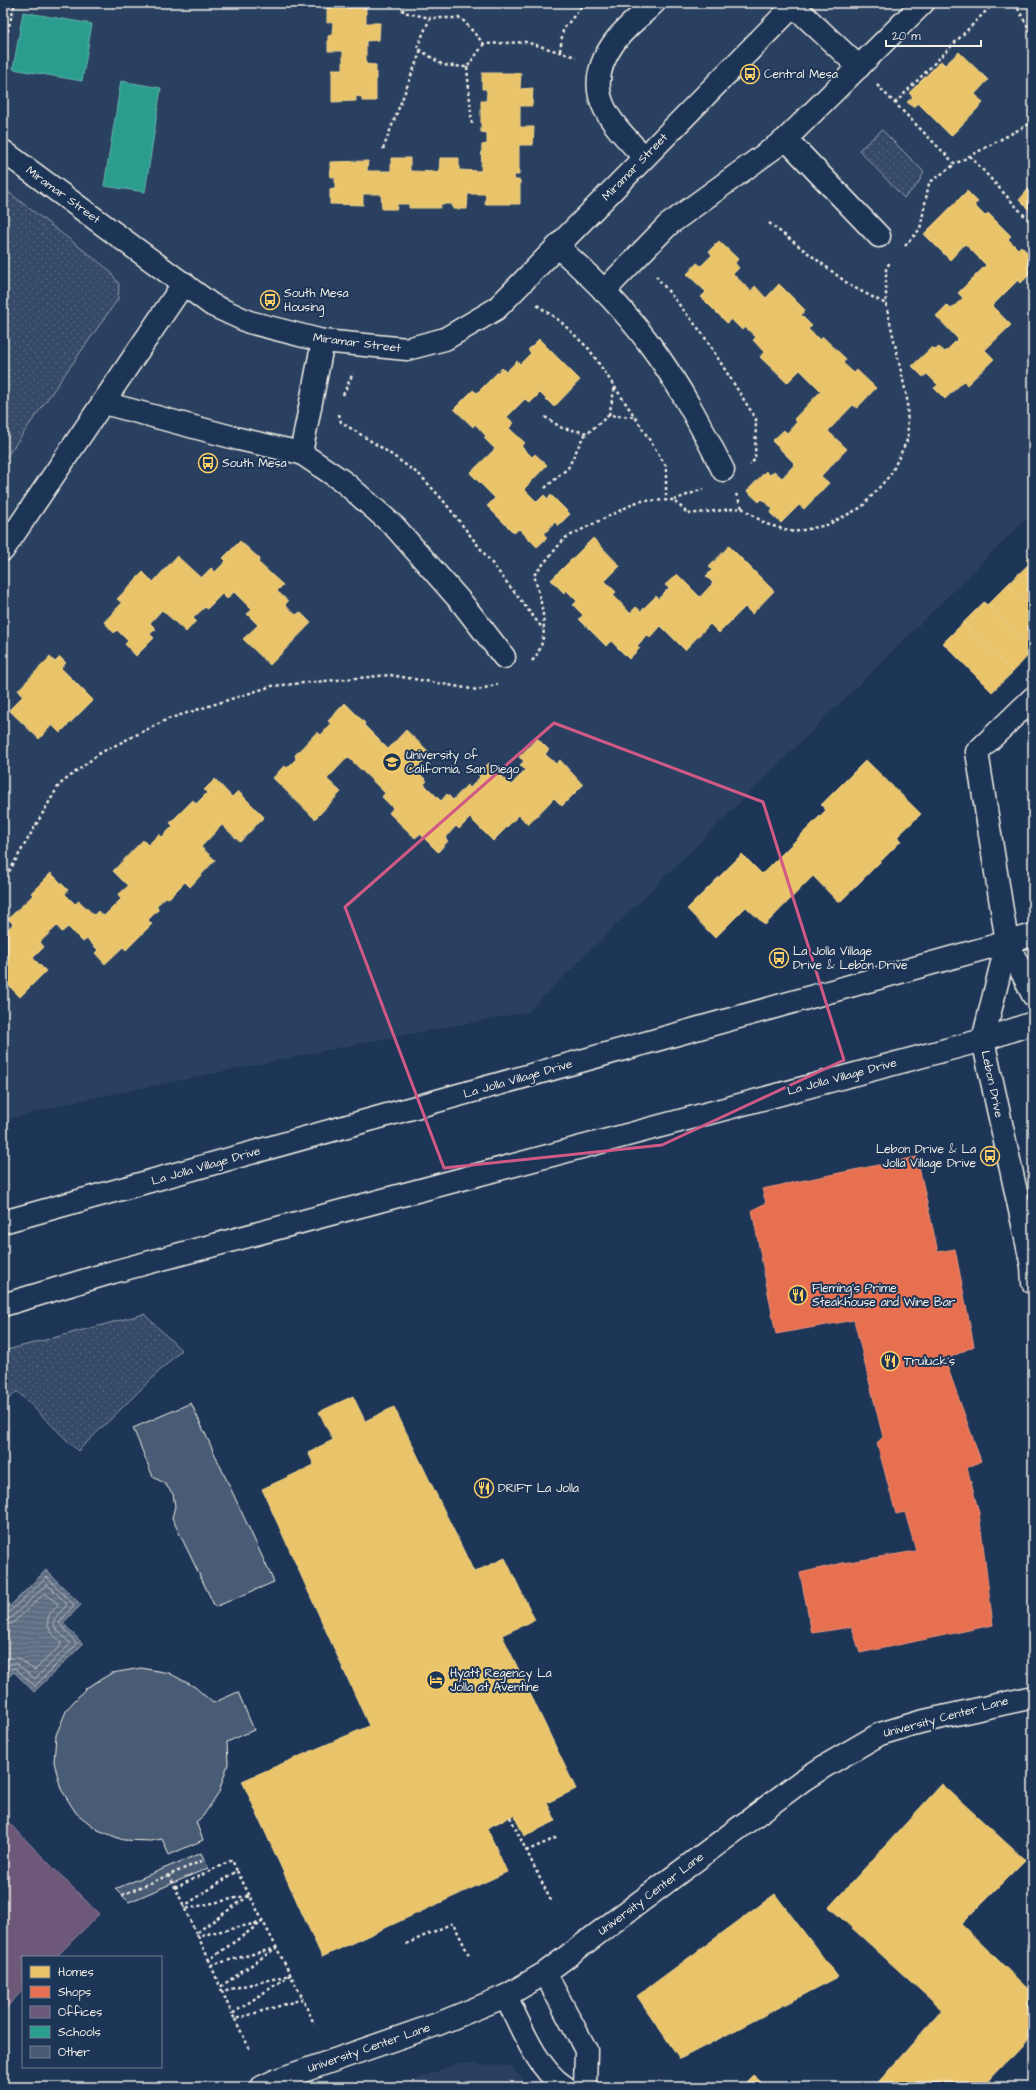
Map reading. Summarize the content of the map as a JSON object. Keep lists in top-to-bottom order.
{
  "streets": {
    "street": [
      "Miramar Street",
      "La Jolla Village Drive",
      "Lebon Drive",
      "University Center Lane"
    ]
  },
  "crossings": [
    ["La Jolla Village Drive", "Lebon Drive"]
  ],
  "places": {
    "bus stop": [
      "Central Mesa",
      "South Mesa Housing",
      "South Mesa",
      "La Jolla Village Drive & Lebon Drive",
      "Lebon Drive & La Jolla Village Drive"
    ],
    "school or university": ["University of California, San Diego"],
    "restaurant": ["Fleming's Prime Steakhouse and Wine Bar", "Truluck's", "DRIFT La Jolla"],
    "hotel": ["Hyatt Regency La Jolla at Aventine"]
  },
  "legend": [
    "Homes",
    "Shops",
    "Offices",
    "Schools",
    "Other"
  ],
  "scale_bar": "20 m"
}
